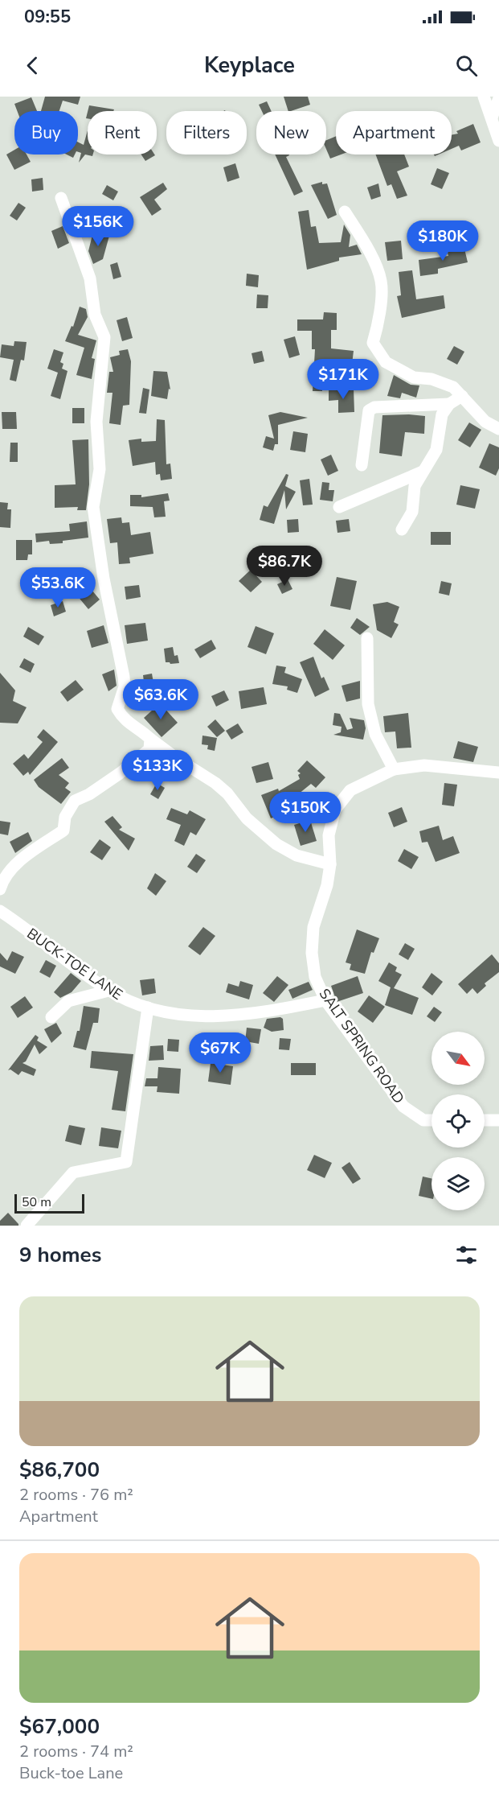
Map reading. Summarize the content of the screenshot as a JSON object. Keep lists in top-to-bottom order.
{
  "streets": {
    "street": ["BUCK-TOE LANE", "SALT SPRING ROAD"]
  },
  "crossings": [
    ["BUCK-TOE LANE", "SALT SPRING ROAD"]
  ],
  "scale_bar": "50 m",
  "north": "bottom right",
  "page": {
    "status": "09:55",
    "header": "Keyplace",
    "chip": [
      "Buy",
      "Rent",
      "Filters",
      "New",
      "Apartment"
    ],
    "price": [
      "$156K",
      "$180K",
      "$171K",
      "$86.7K",
      "$53.6K",
      "$63.6K",
      "$133K",
      "$150K",
      "$67K"
    ],
    "scale": "50 m",
    "heading": "9 homes",
    "list": [
      {
        "name": "$86,700",
        "note": "2 rooms · 76 m² · Apartment"
      },
      {
        "name": "$67,000",
        "note": "2 rooms · 74 m² · Buck-toe Lane"
      }
    ]
  }
}
